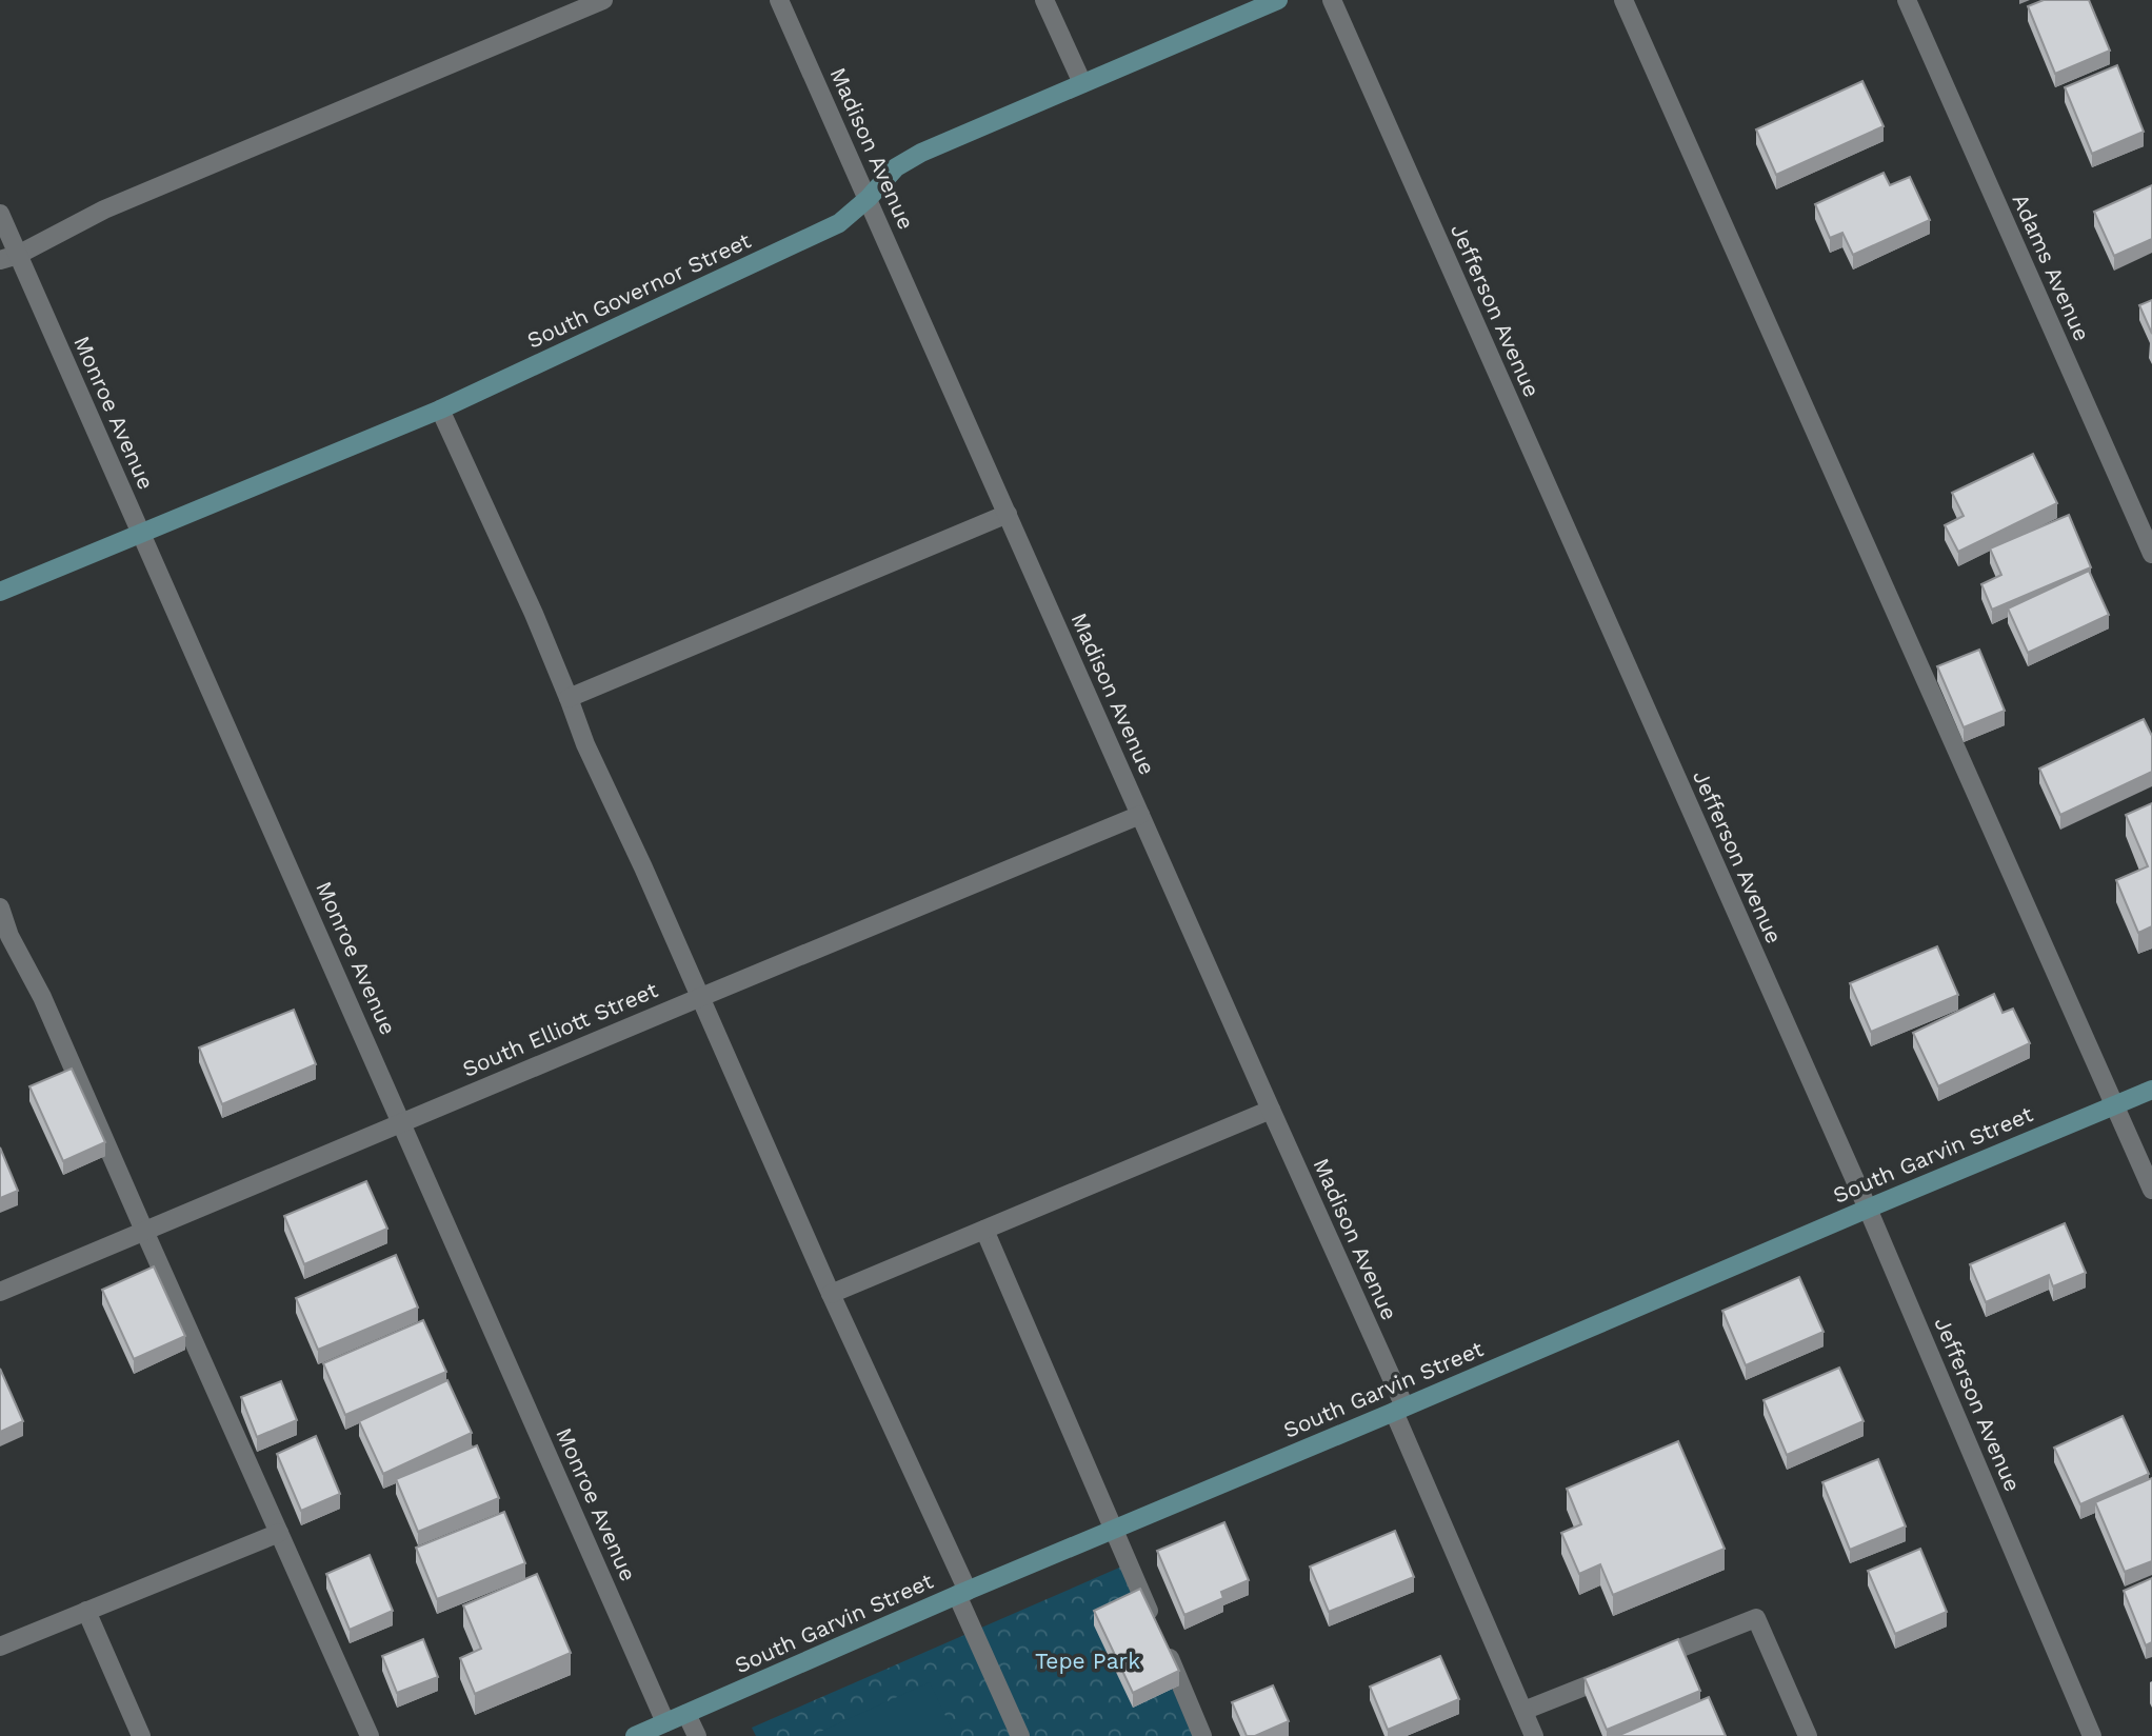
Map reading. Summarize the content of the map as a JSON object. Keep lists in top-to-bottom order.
{
  "streets": {
    "street": [
      "Madison Avenue",
      "Adams Avenue",
      "South Governor Street",
      "Jefferson Avenue",
      "Monroe Avenue",
      "South Elliott Street",
      "South Garvin Street"
    ]
  },
  "crossings": [
    ["Madison Avenue", "South Governor Street"],
    ["Madison Avenue", "South Elliott Street"],
    ["Madison Avenue", "South Garvin Street"],
    ["South Governor Street", "Monroe Avenue"],
    ["Jefferson Avenue", "South Garvin Street"],
    ["Monroe Avenue", "South Elliott Street"],
    ["Monroe Avenue", "South Garvin Street"]
  ],
  "parks": ["Tepe Park"]
}
